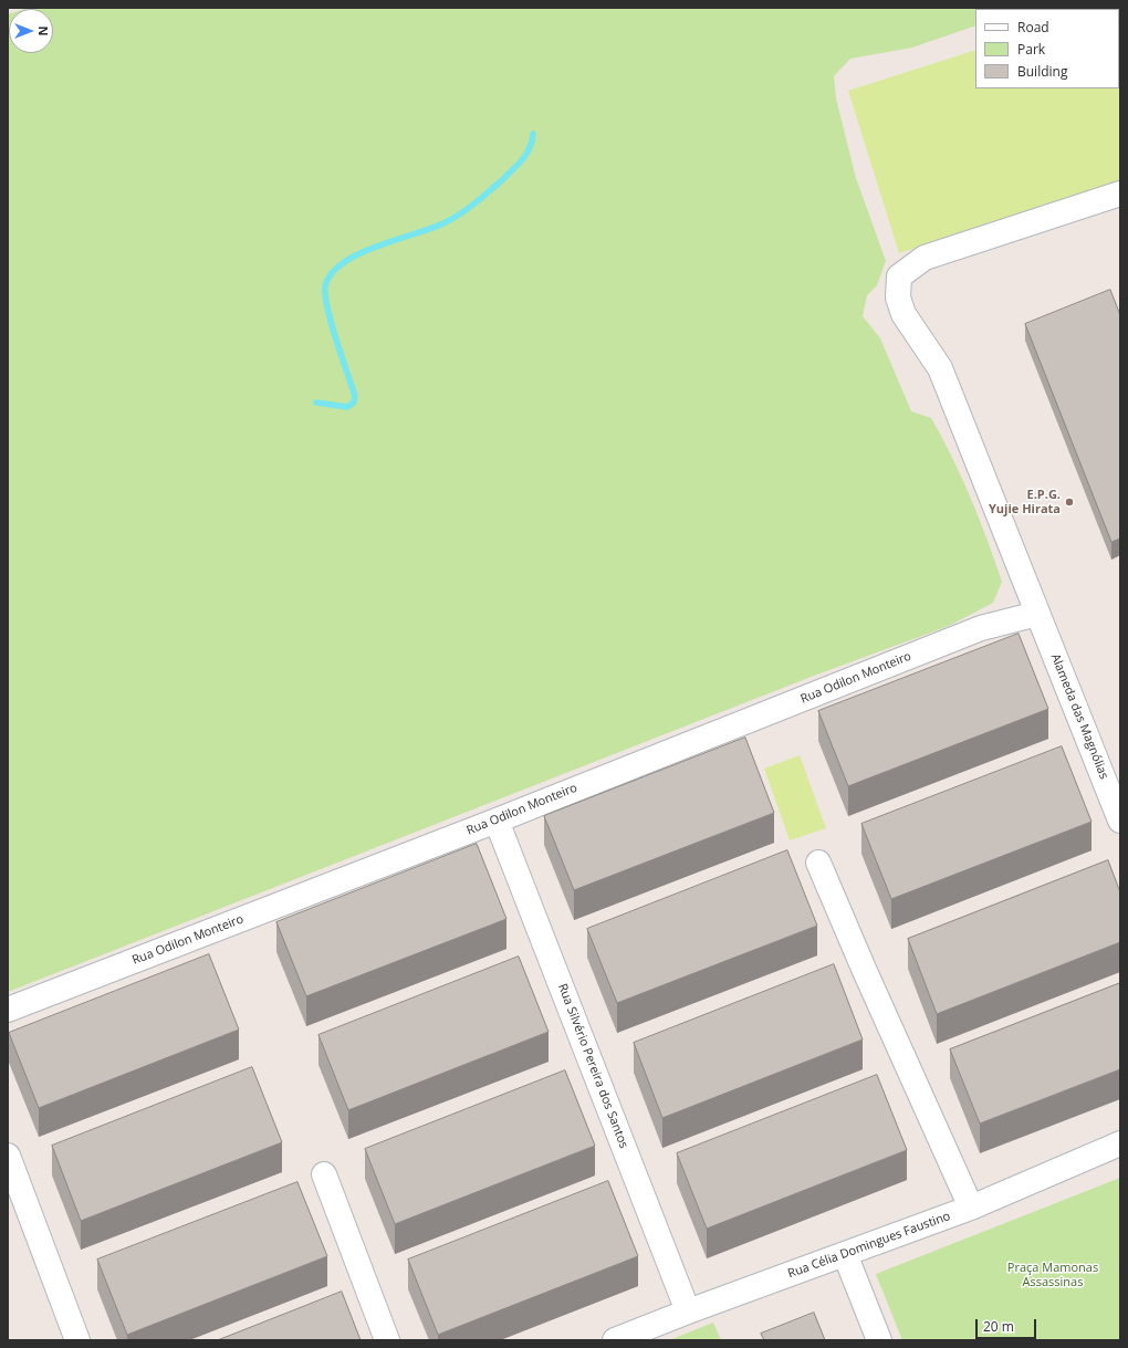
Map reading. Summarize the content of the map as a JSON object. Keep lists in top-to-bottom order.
{
  "streets": {
    "street": [
      "Rua Odilon Monteiro",
      "Alameda das Magnólias",
      "Rua Silvério Pereira dos Santos",
      "Rua Célia Domingues Faustino"
    ]
  },
  "crossings": [
    ["Rua Odilon Monteiro", "Alameda das Magnólias"],
    ["Rua Odilon Monteiro", "Rua Silvério Pereira dos Santos"],
    ["Rua Silvério Pereira dos Santos", "Rua Célia Domingues Faustino"]
  ],
  "parks": ["Praça Mamonas Assassinas"],
  "places": ["E.P.G. Yujie Hirata"],
  "legend": ["Road", "Park", "Building"],
  "scale_bar": "20 m",
  "north": "right"
}
